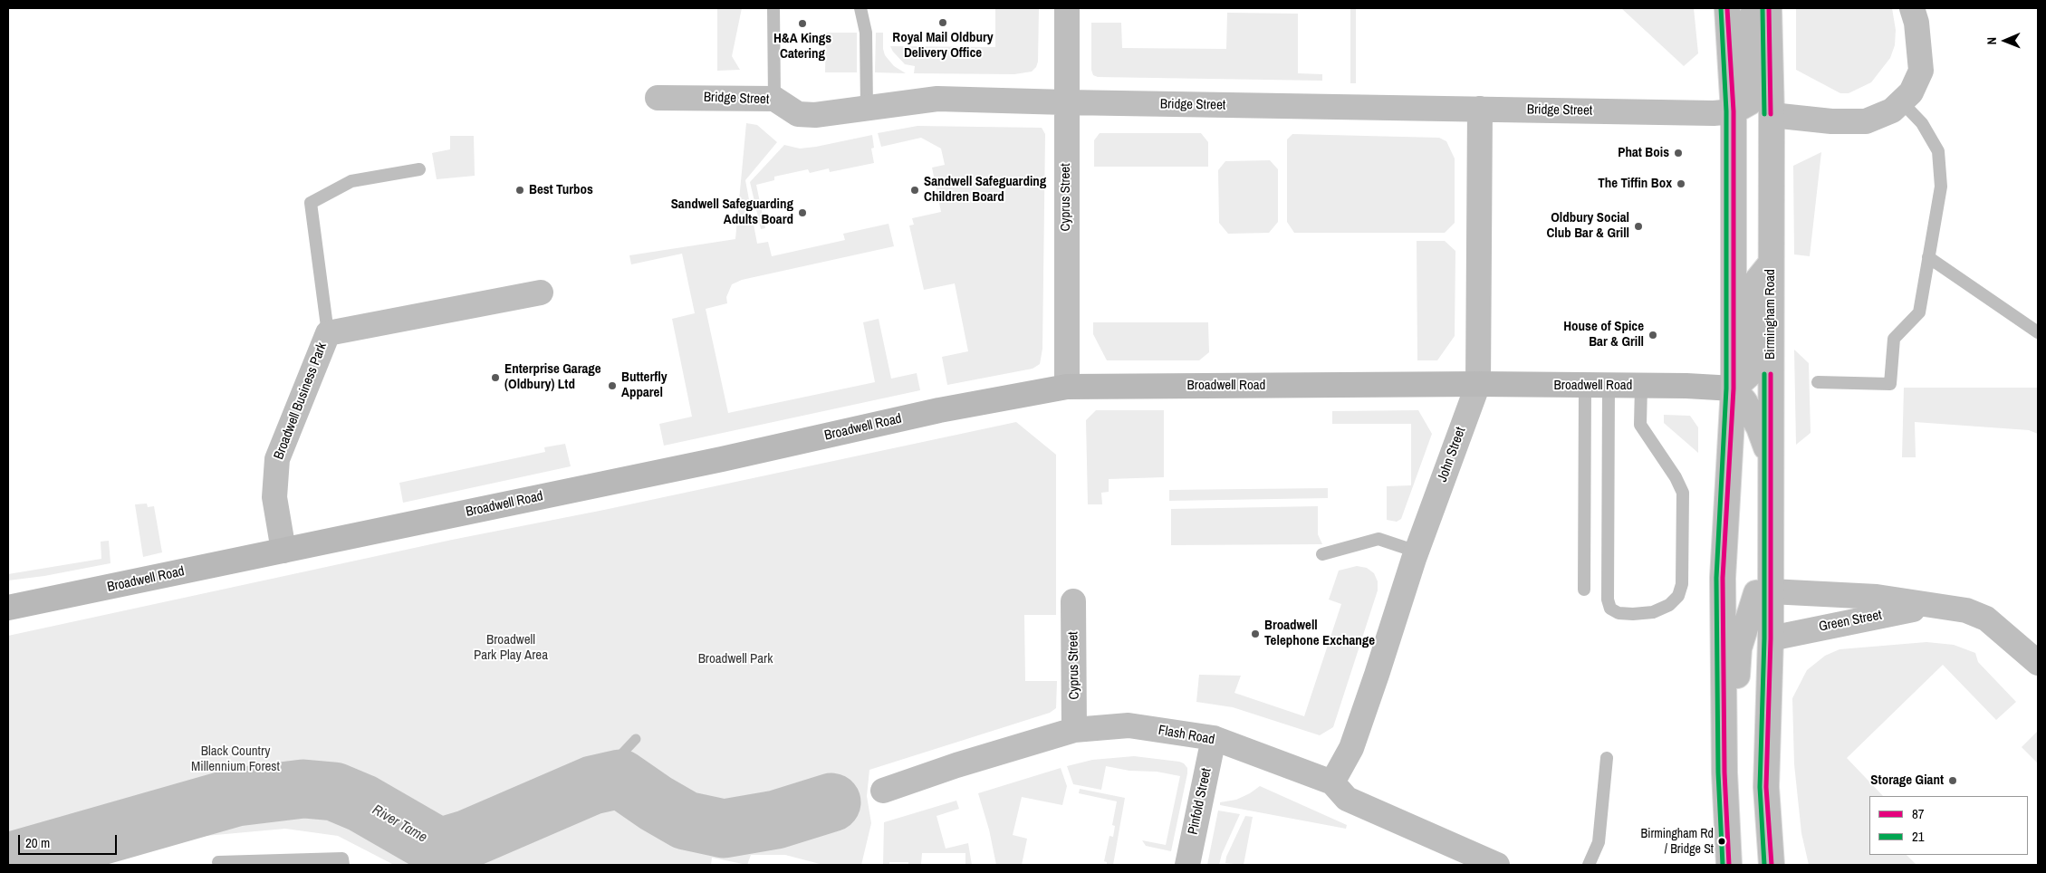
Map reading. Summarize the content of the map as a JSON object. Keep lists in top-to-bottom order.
{
  "streets": {
    "street": [
      "Bridge Street",
      "Cyprus Street",
      "Birmingham Road",
      "Broadwell Road",
      "Broadwell Business Park",
      "John Street",
      "Green Street",
      "Flash Road",
      "Pinfold Street"
    ]
  },
  "crossings": [
    ["Bridge Street", "Cyprus Street"],
    ["Bridge Street", "John Street"],
    ["Cyprus Street", "Broadwell Road"],
    ["Cyprus Street", "Flash Road"],
    ["Birmingham Road", "Green Street"],
    ["Broadwell Road", "Broadwell Business Park"],
    ["Broadwell Road", "John Street"],
    ["John Street", "Flash Road"],
    ["Flash Road", "Pinfold Street"]
  ],
  "water": ["River Tame"],
  "parks": ["Broadwell Park Play Area", "Broadwell Park", "Black Country Millennium Forest"],
  "places": [
    "Royal Mail Oldbury Delivery Office",
    "H&A Kings Catering",
    "Phat Bois",
    "The Tiffin Box",
    "Best Turbos",
    "Sandwell Safeguarding Children Board",
    "Sandwell Safeguarding Adults Board",
    "Oldbury Social Club Bar & Grill",
    "House of Spice Bar & Grill",
    "Enterprise Garage (Oldbury) Ltd",
    "Butterfly Apparel",
    "Broadwell Telephone Exchange",
    "Storage Giant",
    "Birmingham Rd / Bridge St"
  ],
  "lines": ["transit line 87", "transit line 21"],
  "legend": ["87", "21"],
  "scale_bar": "20 m",
  "north": "left"
}
